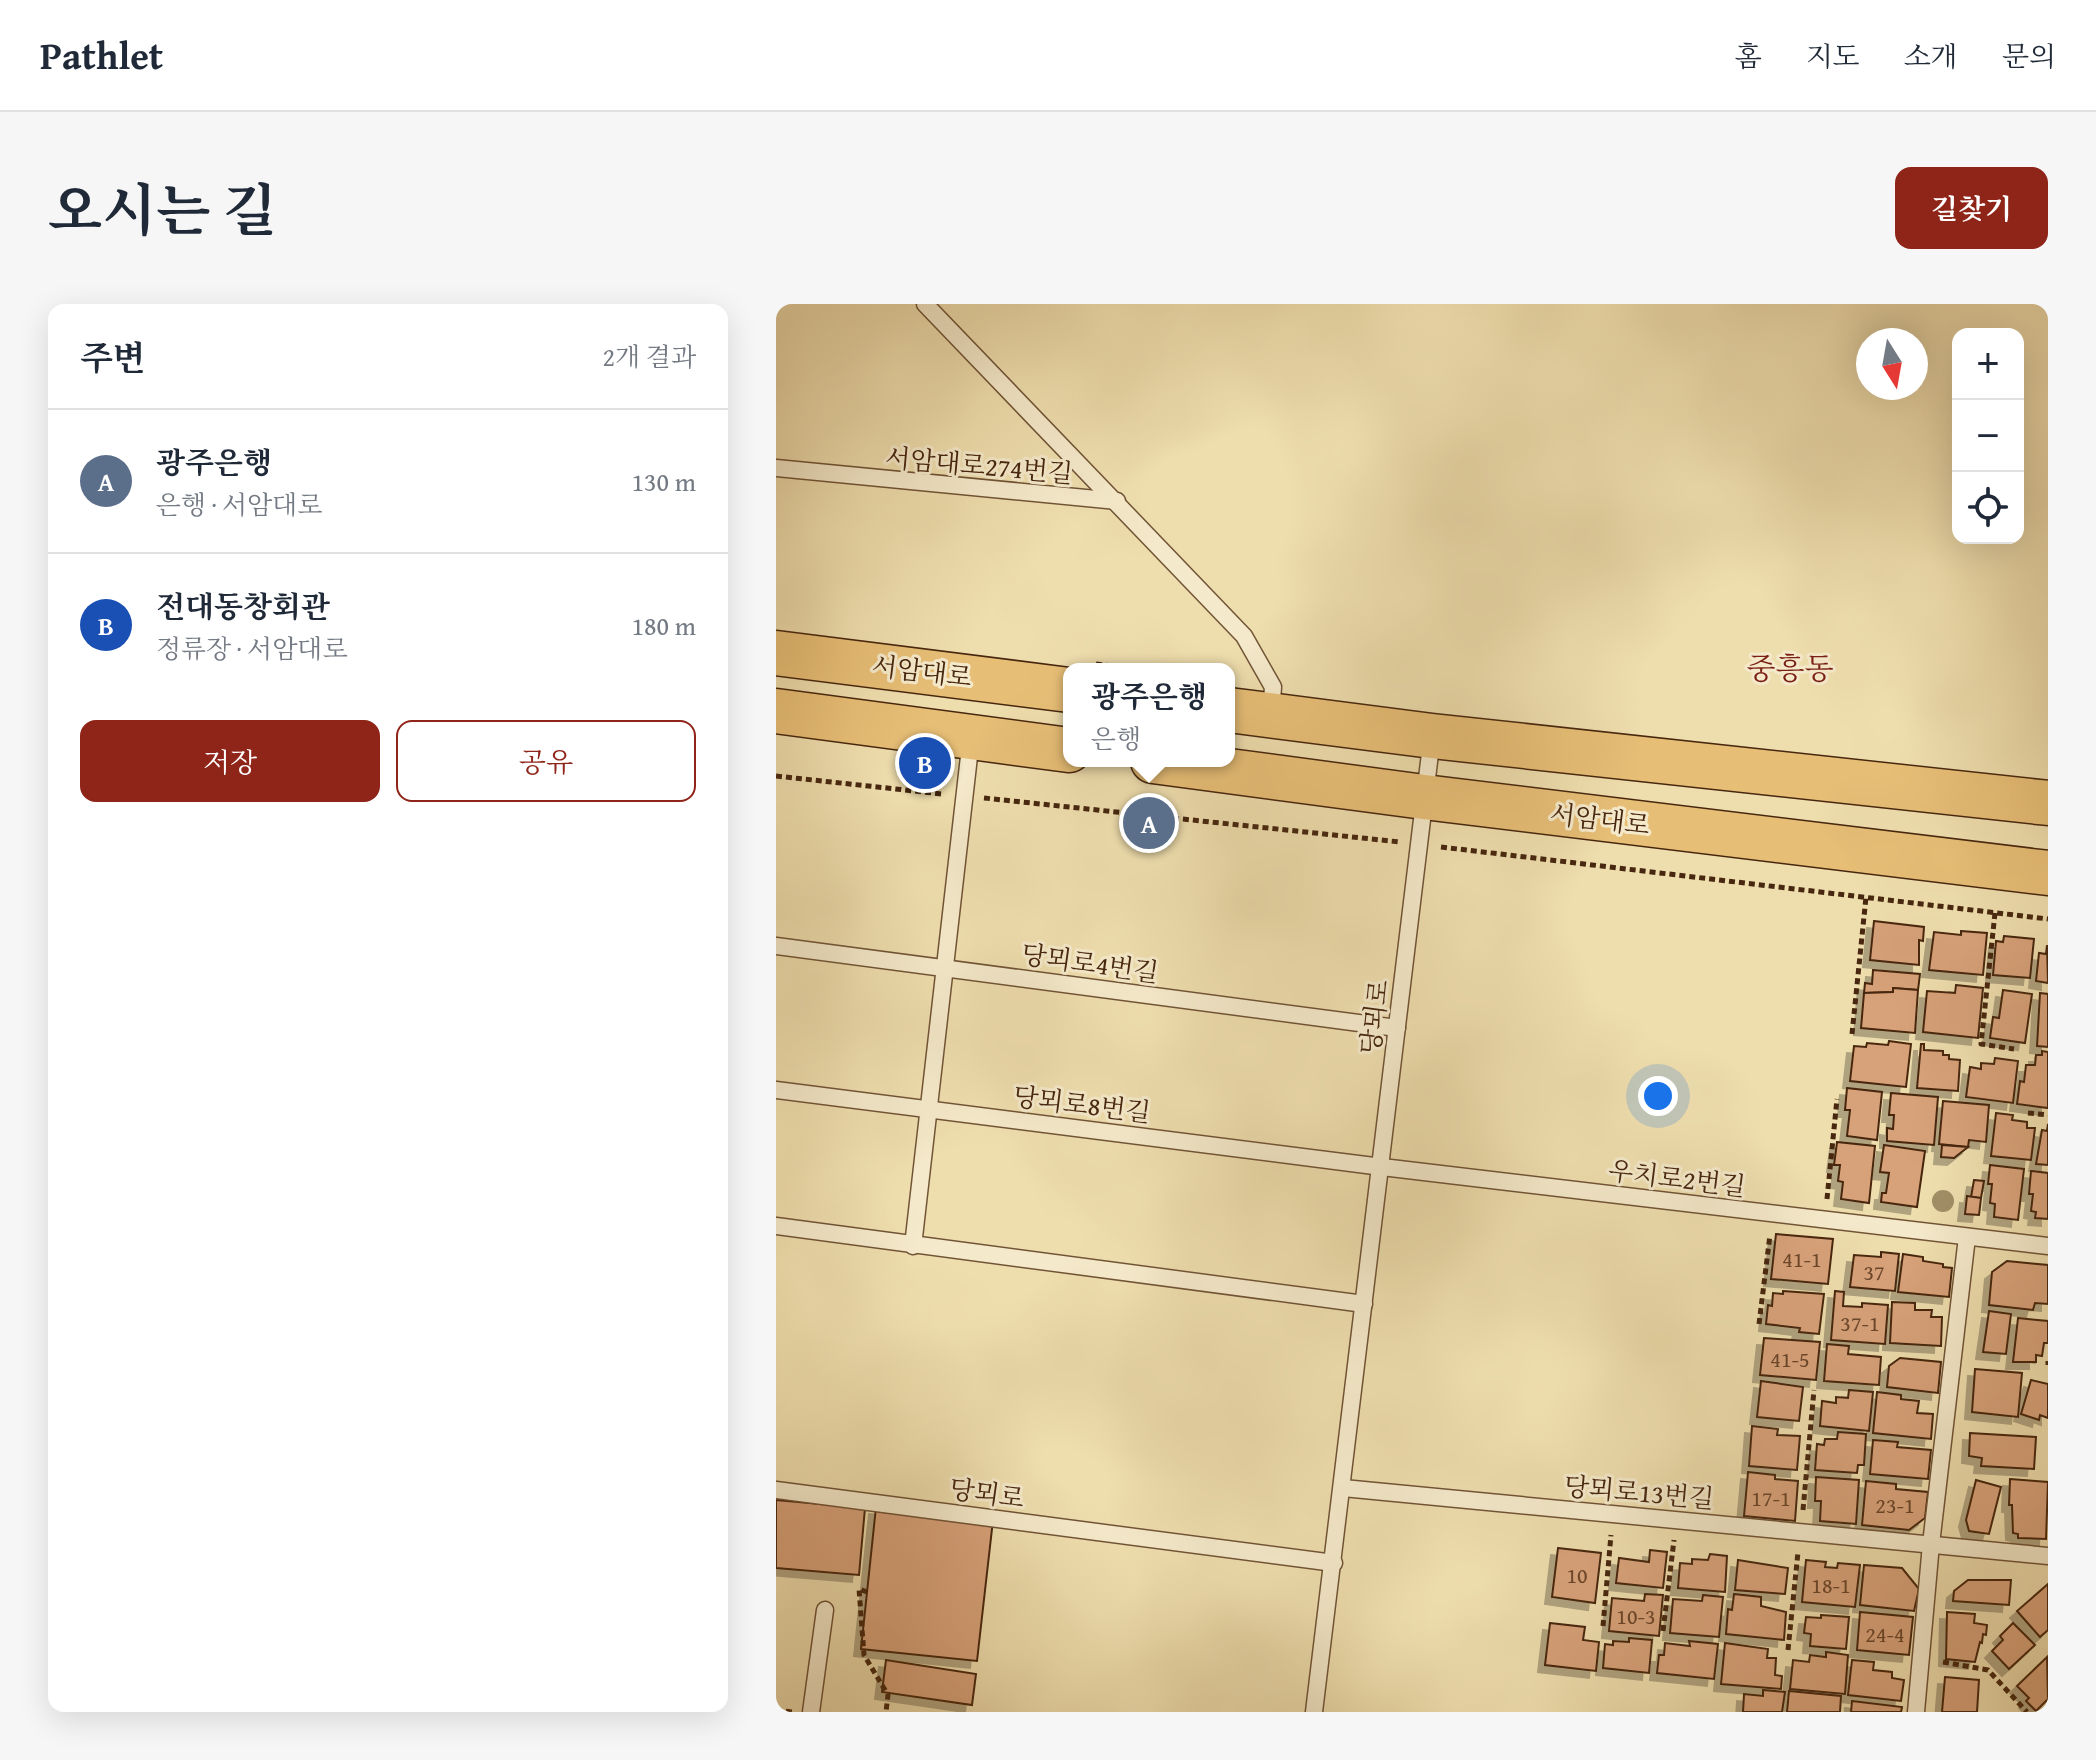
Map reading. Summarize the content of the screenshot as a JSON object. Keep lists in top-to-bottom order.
{
  "streets": {
    "main road": ["서암대로"],
    "lane": [
      "서암대로274번길",
      "당뫼로4번길",
      "당뫼로",
      "당뫼로8번길",
      "우치로2번길",
      "당뫼로13번길"
    ]
  },
  "crossings": [
    ["서암대로", "당뫼로"],
    ["당뫼로4번길", "당뫼로"],
    ["당뫼로", "당뫼로8번길"],
    ["당뫼로", "우치로2번길"],
    ["당뫼로", "당뫼로13번길"],
    ["당뫼로8번길", "우치로2번길"]
  ],
  "districts": ["중흥동"],
  "house_numbers": [
    "41-1",
    "37",
    "37-1",
    "41-5",
    "17-1",
    "23-1",
    "10",
    "18-1",
    "10-3",
    "24-4"
  ],
  "north": "bottom",
  "page": {
    "header": "Pathlet",
    "nav": [
      "홈",
      "지도",
      "소개",
      "문의"
    ],
    "title": "오시는 길",
    "buttons": [
      "길찾기",
      ["저장", "공유"]
    ],
    "heading": ["주변", "2개 결과"],
    "map_buttons": ["+", "−"],
    "list": [
      {
        "mark": "A",
        "name": "광주은행",
        "note": "은행 · 서암대로",
        "value": "130 m"
      },
      {
        "mark": "B",
        "name": "전대동창회관",
        "note": "정류장 · 서암대로",
        "value": "180 m"
      }
    ],
    "popup": ["광주은행", "은행"],
    "pins": ["B", "A"]
  }
}
